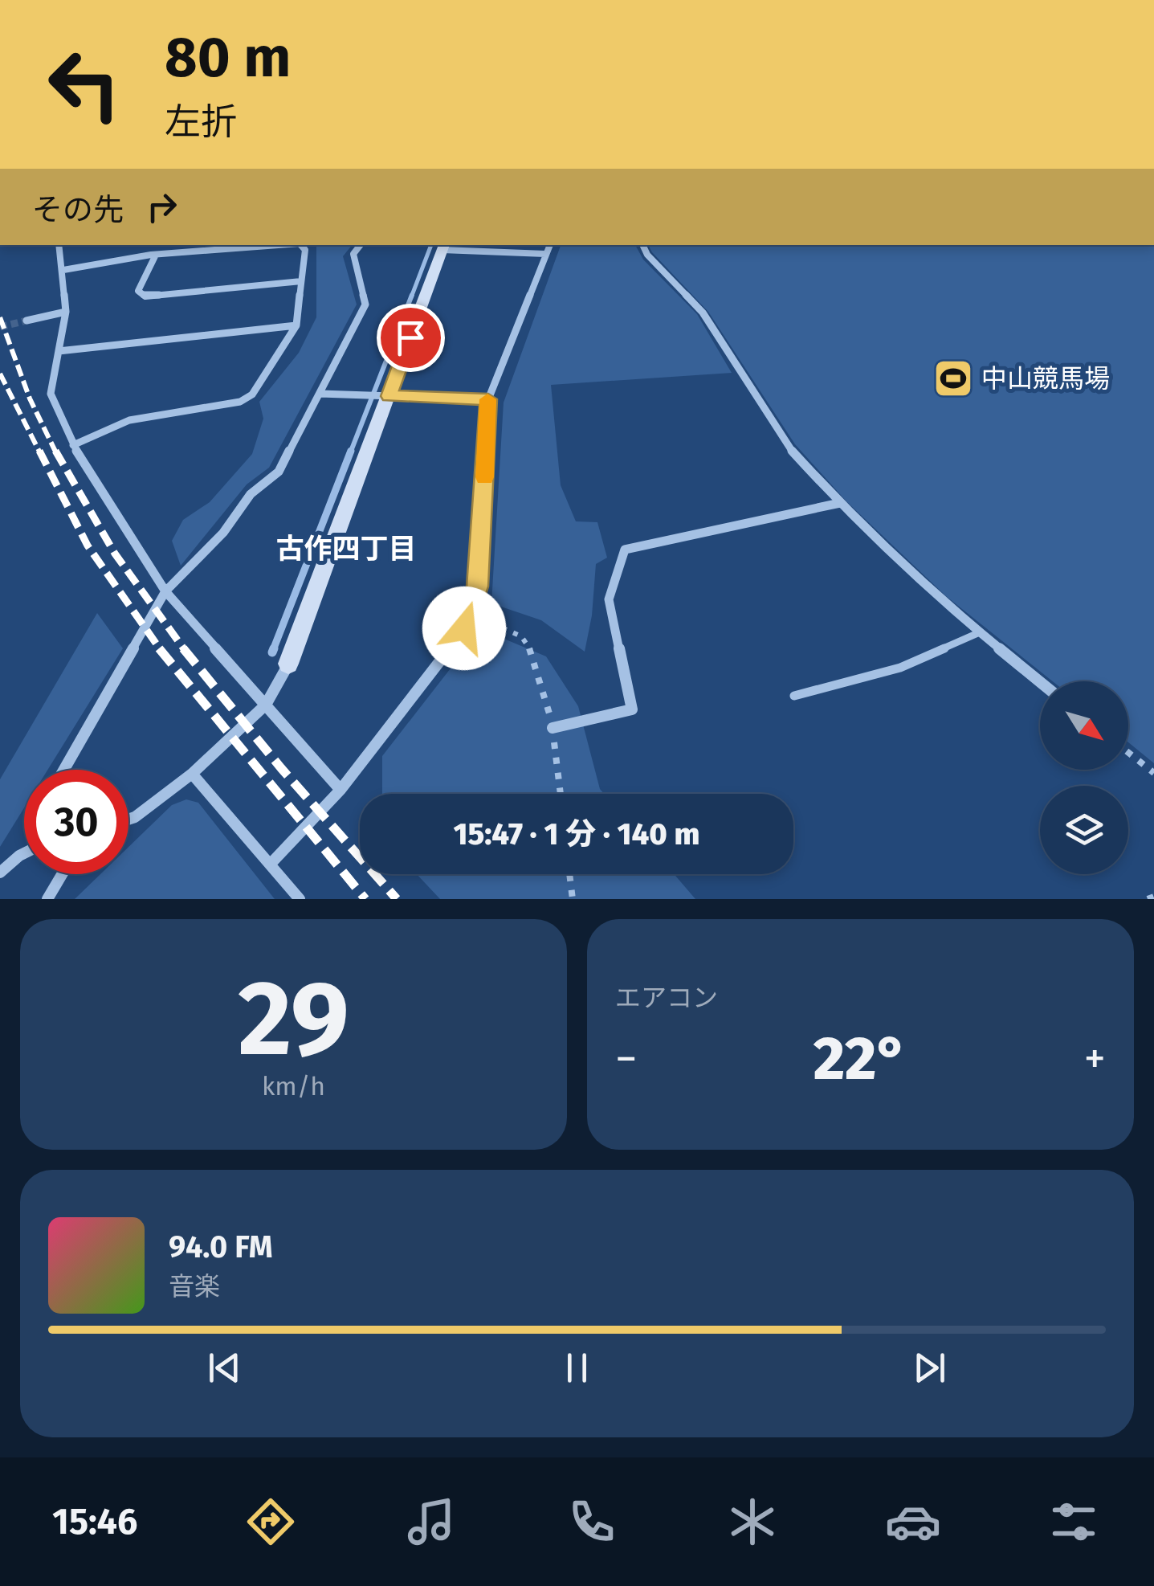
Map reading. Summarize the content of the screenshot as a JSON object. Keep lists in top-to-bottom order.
{
  "districts": ["古作四丁目"],
  "places": {
    "sports": ["中山競馬場"]
  },
  "north": "bottom right",
  "page": {
    "turn": ["80 m", "左折"],
    "then": "その先",
    "limit": "30",
    "trip": "15:47 · 1 分 · 140 m",
    "tile": [
      ["29", "km/h"],
      "エアコン"
    ],
    "heat": ["−", "22°", "+"],
    "song": ["94.0 FM", "音楽"],
    "tabs": "15:46"
  }
}
